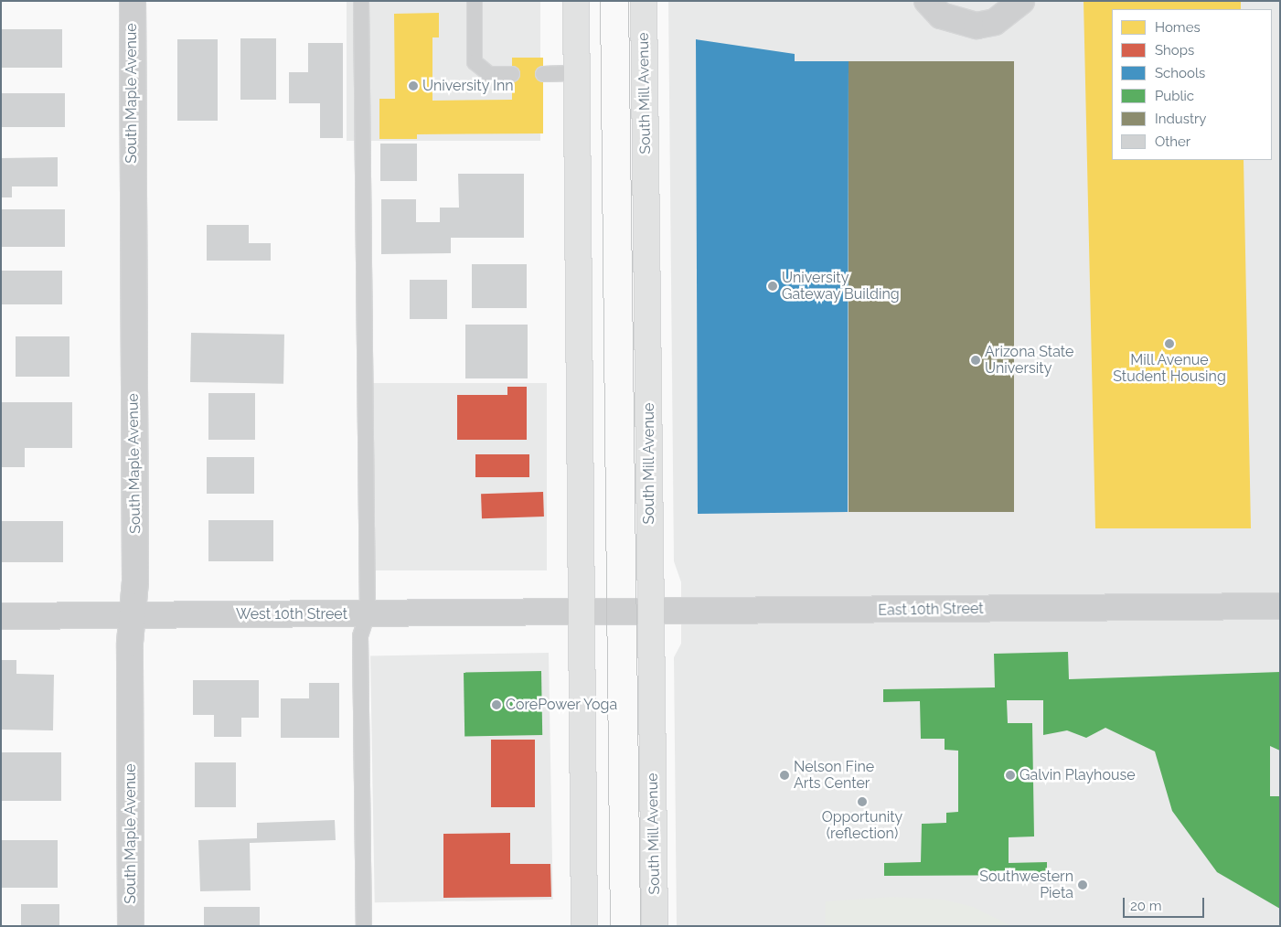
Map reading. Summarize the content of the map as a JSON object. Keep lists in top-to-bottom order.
{
  "streets": {
    "main road": ["South Mill Avenue"],
    "street": ["South Maple Avenue", "East 10th Street", "West 10th Street"]
  },
  "crossings": [
    ["South Maple Avenue", "West 10th Street"],
    ["South Mill Avenue", "East 10th Street"],
    ["East 10th Street", "West 10th Street"]
  ],
  "places": [
    "University Inn",
    "University Gateway Building",
    "Mill Avenue Student Housing",
    "Arizona State University",
    "CorePower Yoga",
    "Nelson Fine Arts Center",
    "Galvin Playhouse",
    "Opportunity (reflection)",
    "Southwestern Pieta"
  ],
  "legend": [
    "Homes",
    "Shops",
    "Schools",
    "Public",
    "Industry",
    "Other"
  ],
  "scale_bar": "20 m"
}
